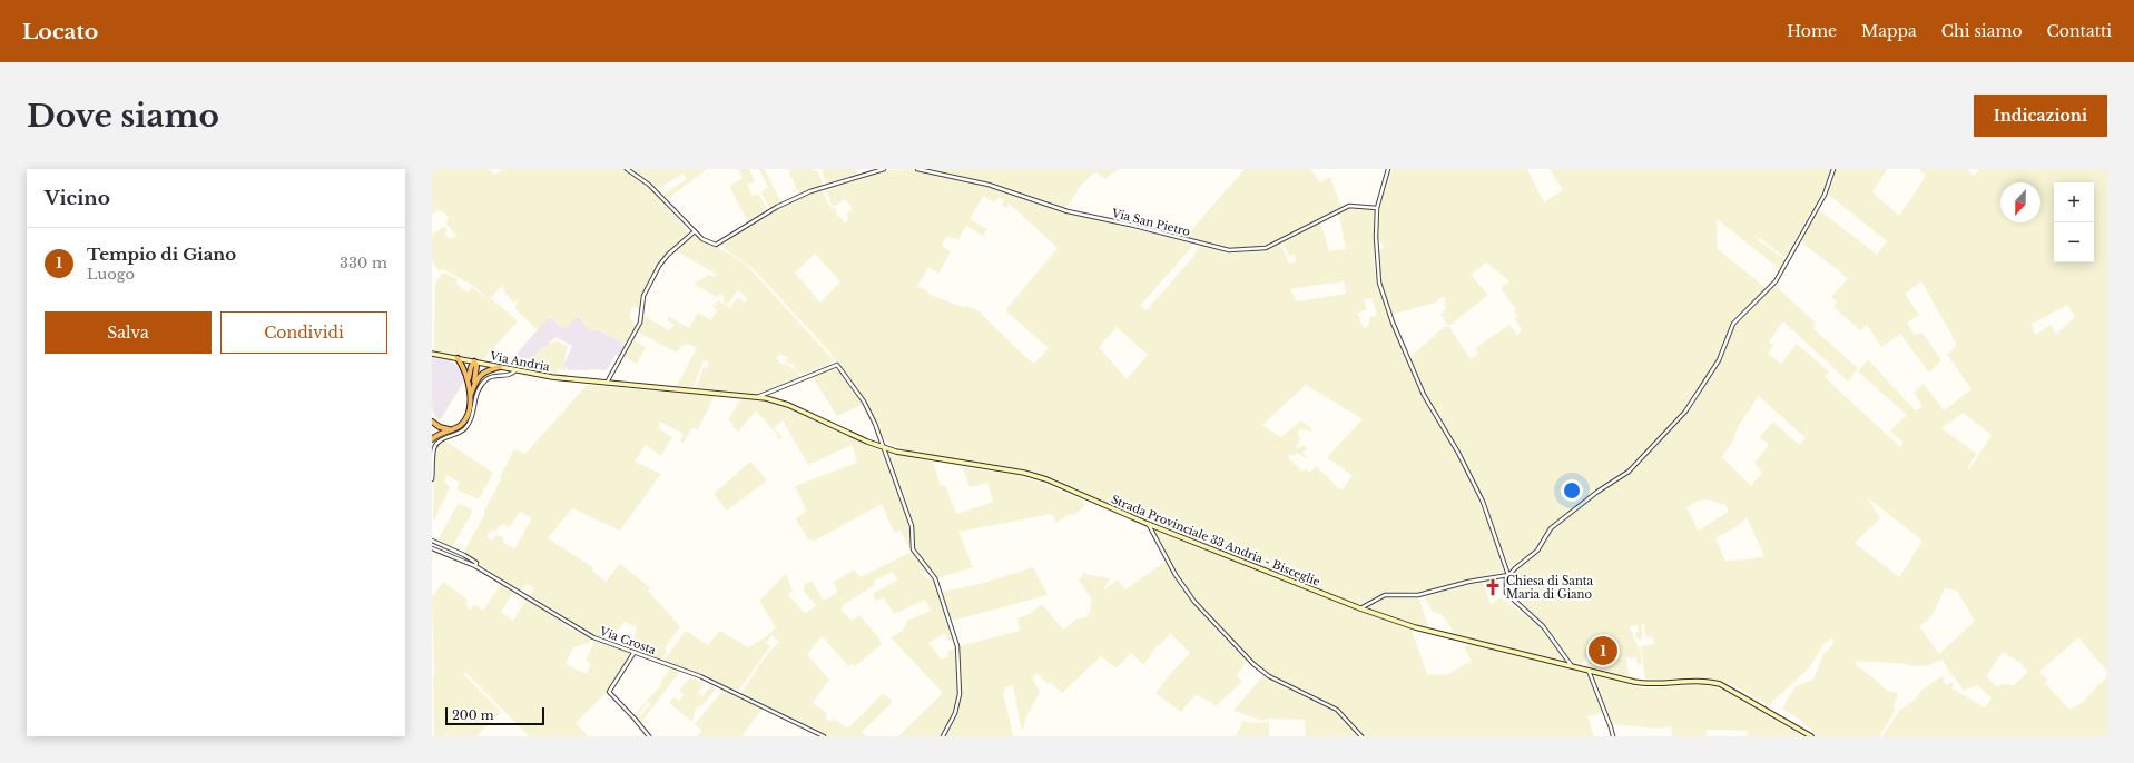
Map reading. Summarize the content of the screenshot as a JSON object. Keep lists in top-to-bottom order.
{
  "streets": {
    "main road": ["Via Andria", "Strada Provinciale 33 Andria - Bisceglie"],
    "street": ["Via San Pietro", "Via Crosta"]
  },
  "crossings": [
    ["Via Andria", "Strada Provinciale 33 Andria - Bisceglie"]
  ],
  "places": {
    "church": ["Chiesa di Santa Maria di Giano"]
  },
  "scale_bar": "200 m",
  "north": "bottom",
  "page": {
    "header": "Locato",
    "nav": [
      "Home",
      "Mappa",
      "Chi siamo",
      "Contatti"
    ],
    "buttons": [
      "Indicazioni",
      ["Salva", "Condividi"]
    ],
    "title": "Dove siamo",
    "heading": "Vicino",
    "map_buttons": ["+", "−"],
    "list": [
      {
        "mark": "1",
        "name": "Tempio di Giano",
        "note": "Luogo",
        "value": "330 m"
      }
    ],
    "pins": "1",
    "scale": "200 m"
  }
}
